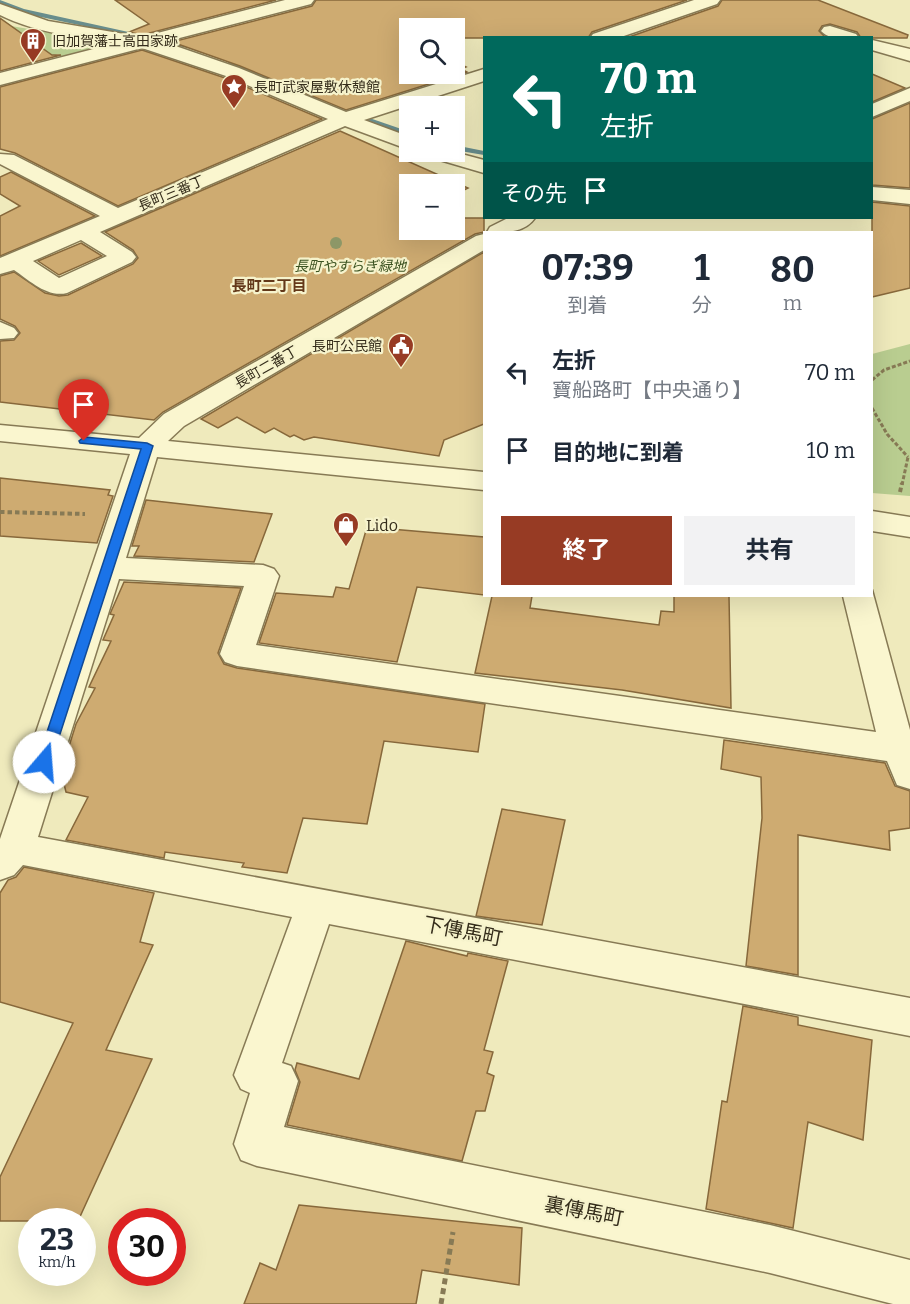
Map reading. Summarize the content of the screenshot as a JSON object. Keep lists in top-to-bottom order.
{
  "streets": {
    "street": [
      "長町三番丁",
      "長町二番丁",
      "下傳馬町",
      "裏傳馬町"
    ]
  },
  "crossings": [
    ["下傳馬町", "裏傳馬町"]
  ],
  "districts": ["長町二丁目"],
  "parks": ["長町やすらぎ緑地"],
  "places": {
    "building": ["旧加賀藩士高田家跡"],
    "place": ["長町武家屋敷休憩館"],
    "public building": ["長町公民館"],
    "shop": ["Lido"]
  },
  "page": {
    "map_buttons": ["+", "−"],
    "turn": ["70 m", "左折"],
    "then": "その先",
    "eta": [
      "07:39",
      "到着",
      "1",
      "分",
      "80",
      "m"
    ],
    "list": [
      {
        "name": "左折",
        "note": "寶船路町【中央通り】",
        "value": "70 m"
      },
      {
        "name": "目的地に到着",
        "value": "10 m"
      }
    ],
    "buttons": ["終了", "共有"],
    "speed": "23 km/h",
    "limit": "30"
  }
}
